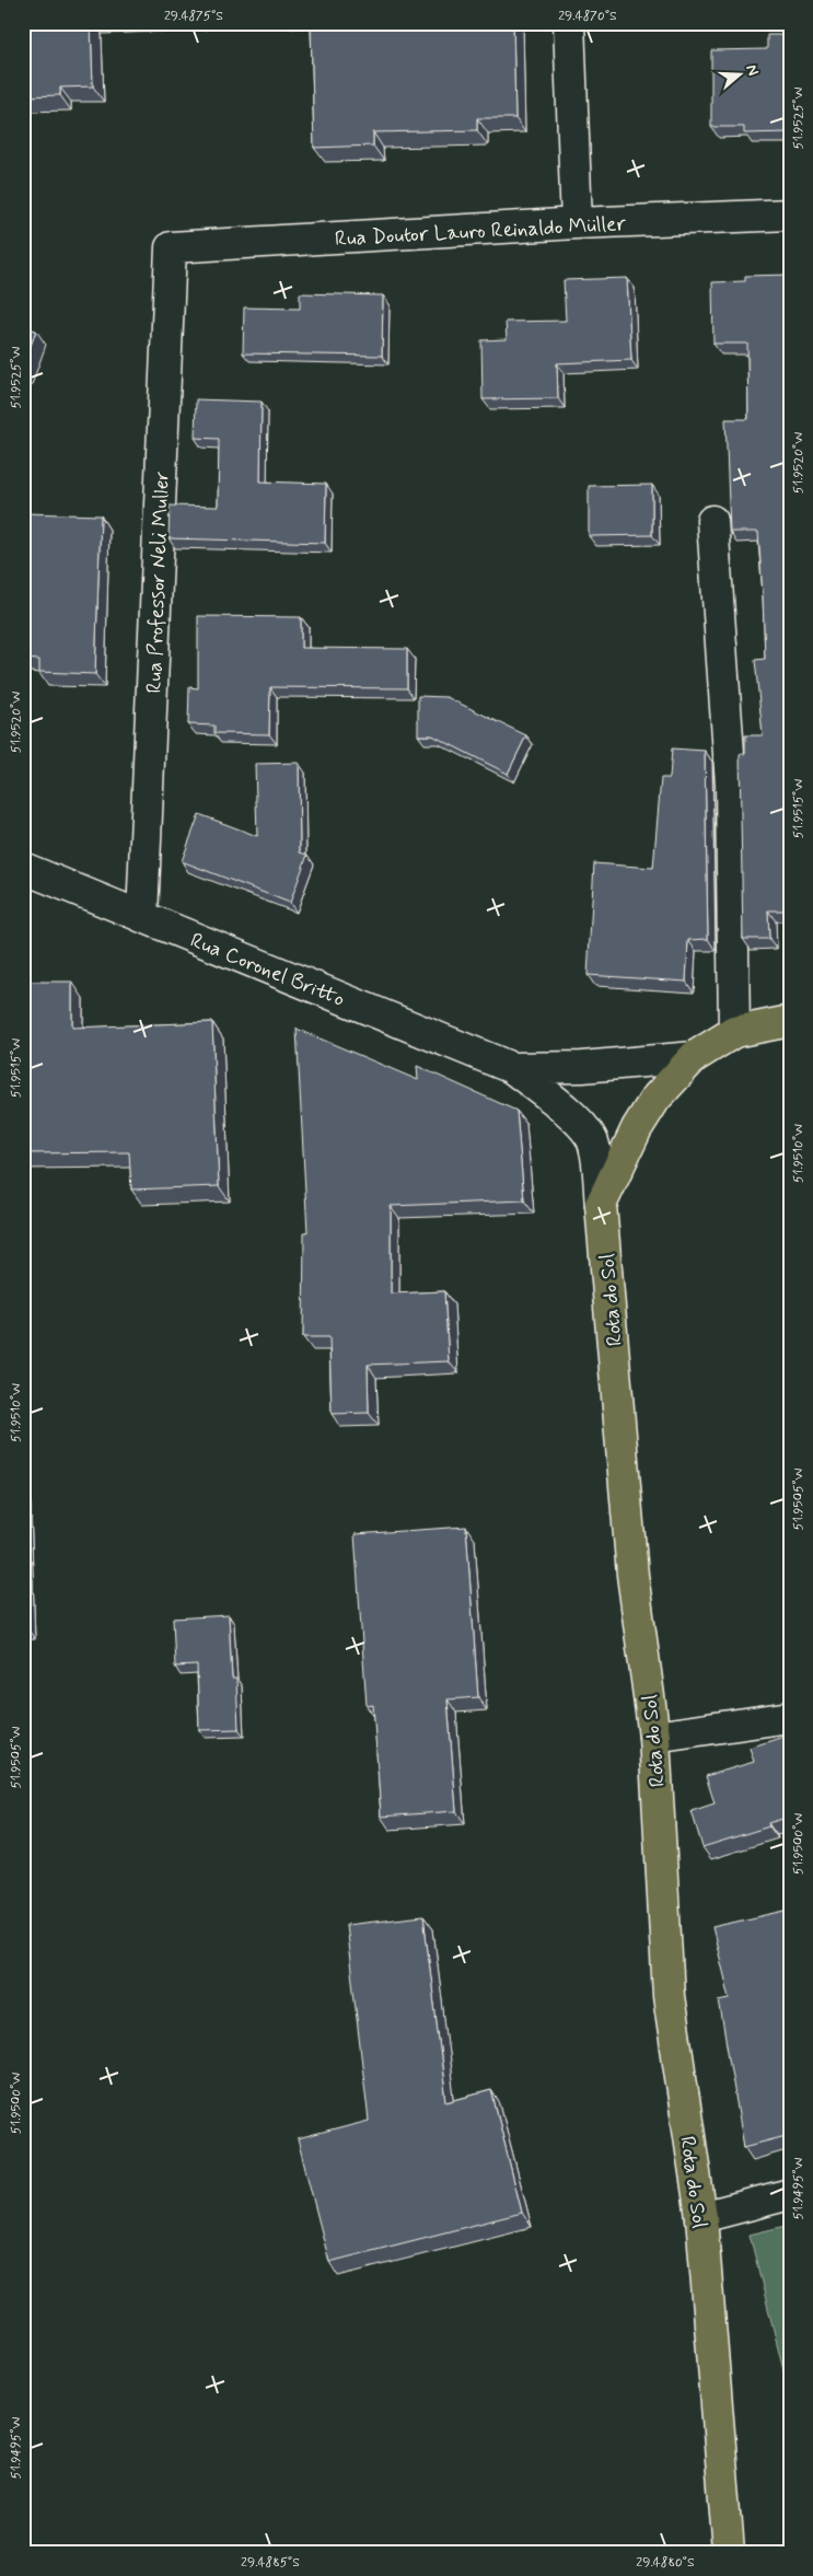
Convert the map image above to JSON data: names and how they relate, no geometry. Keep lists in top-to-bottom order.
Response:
{
  "streets": {
    "highway": ["Rota do Sol"],
    "street": ["Rua Doutor Lauro Reinaldo Müller", "Rua Professor Neli Muller", "Rua Coronel Britto"]
  },
  "crossings": [
    ["Rua Doutor Lauro Reinaldo Müller", "Rua Professor Neli Muller"],
    ["Rua Professor Neli Muller", "Rua Coronel Britto"]
  ],
  "north": "right",
  "coordinates": [
    "29.4875°S",
    "29.4870°S",
    "51.9525°W",
    "51.9520°W",
    "51.9515°W",
    "51.9510°W",
    "51.9505°W",
    "51.9500°W",
    "51.9495°W",
    "29.4885°S",
    "29.4880°S"
  ]
}
